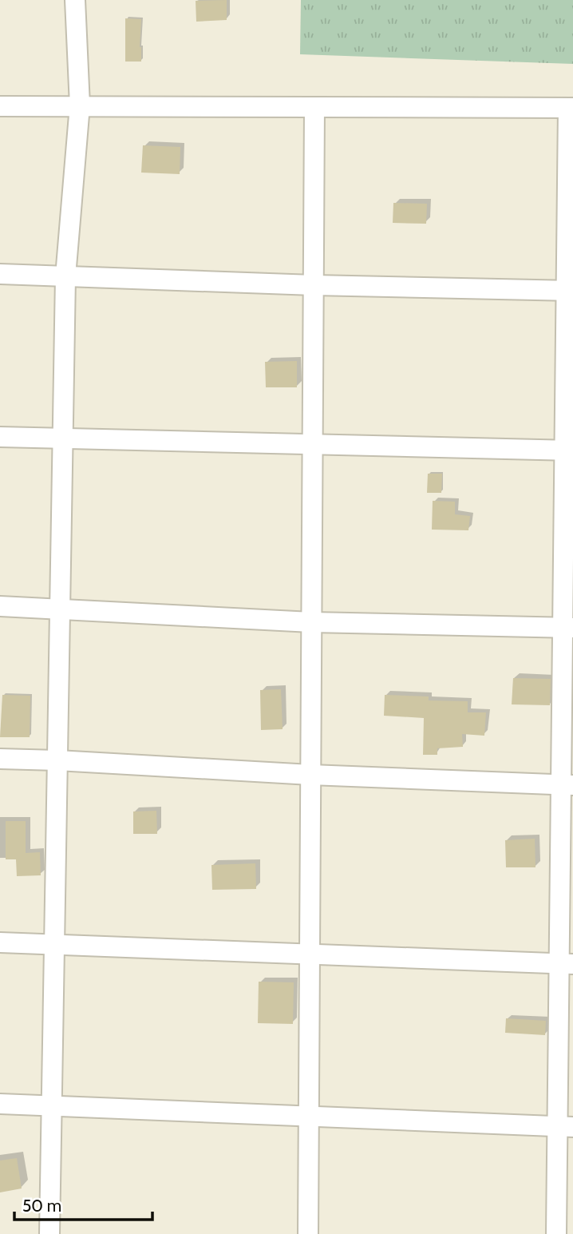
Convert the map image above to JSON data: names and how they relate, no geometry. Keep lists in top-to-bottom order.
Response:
{
  "scale_bar": "50 m"
}
